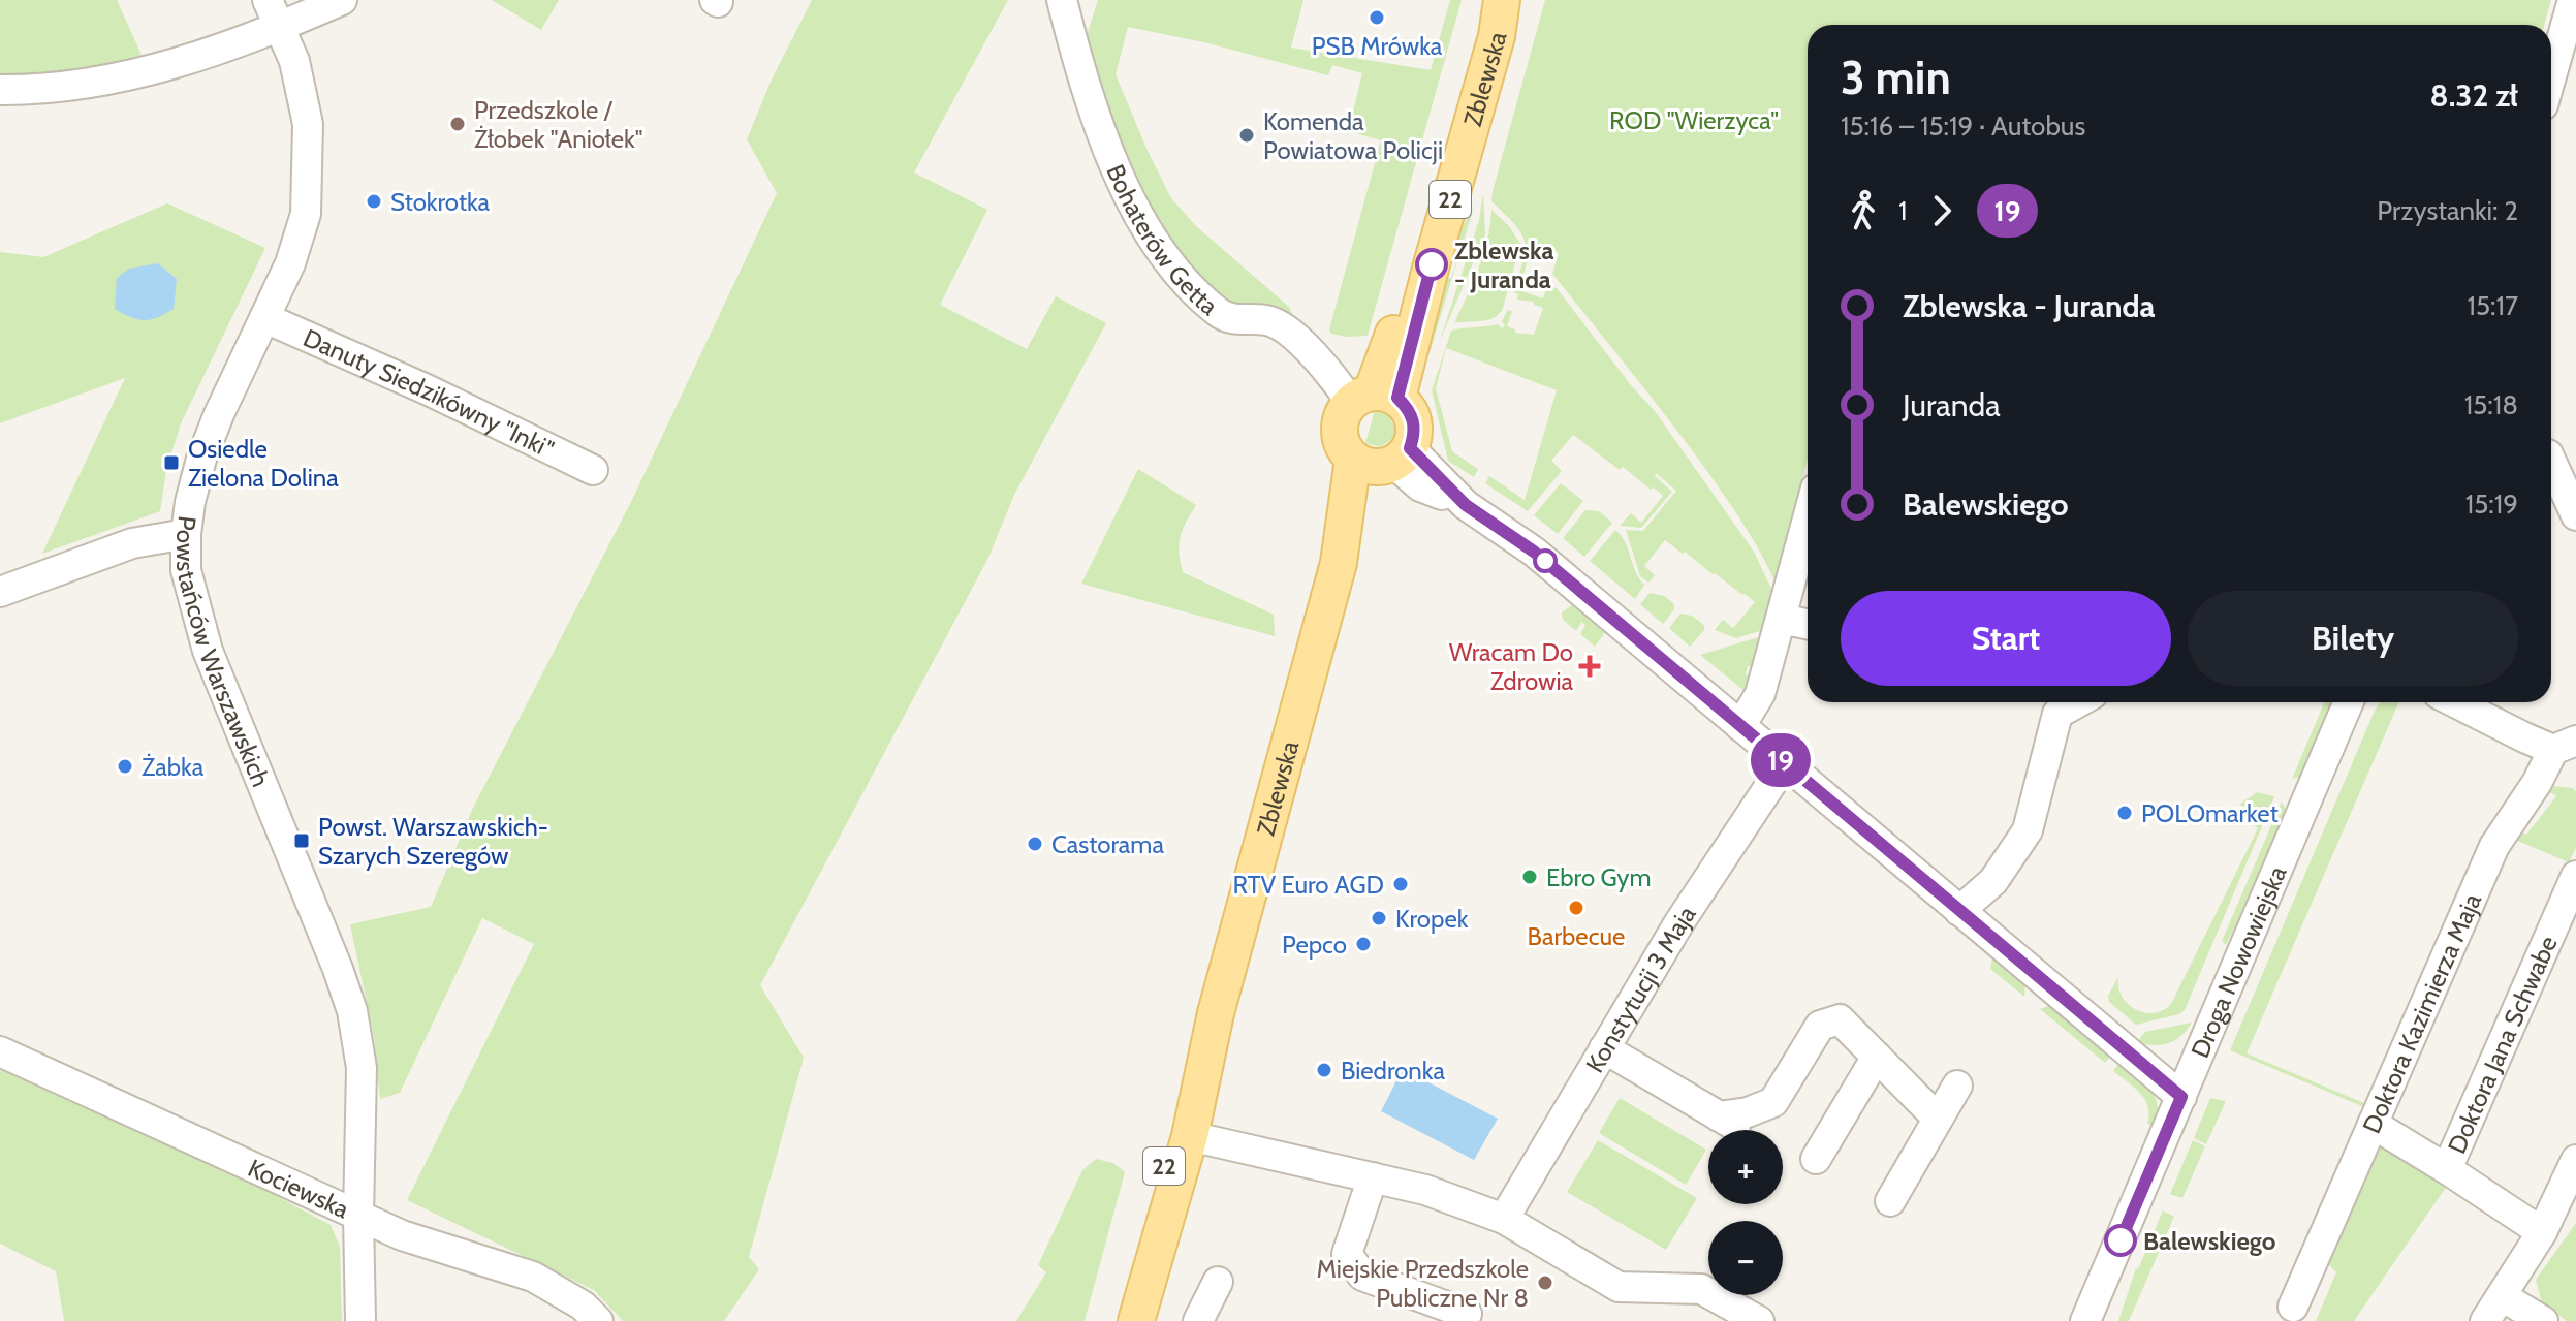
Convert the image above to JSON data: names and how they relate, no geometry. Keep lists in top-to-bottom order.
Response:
{
  "streets": {
    "main road": ["Zblewska", "22"],
    "street": [
      "Bohaterów Getta",
      "Danuty Siedzikówny \"Inki\"",
      "Powstańców Warszawskich",
      "Droga Nowowiejska",
      "Konstytucji 3 Maja",
      "Doktora Kazimierza Maja",
      "Doktora Jana Schwabe",
      "Kociewska"
    ]
  },
  "crossings": [
    ["Zblewska", "22"],
    ["Zblewska", "Bohaterów Getta"],
    ["22", "Bohaterów Getta"],
    ["Danuty Siedzikówny \"Inki\"", "Powstańców Warszawskich"],
    ["Powstańców Warszawskich", "Kociewska"]
  ],
  "parks": ["ROD \"Wierzyca\""],
  "places": {
    "other": [
      "PSB Mrówka",
      "Przedszkole / Żłobek \"Aniołek\"",
      "Komenda Powiatowa Policji",
      "Stokrotka",
      "Zblewska - Juranda",
      "Żabka",
      "POLOmarket",
      "Castorama",
      "Ebro Gym",
      "RTV Euro AGD",
      "Barbecue",
      "Kropek",
      "Pepco",
      "Biedronka",
      "Balewskiego",
      "Miejskie Przedszkole Publiczne Nr 8"
    ],
    "transit": ["Osiedle Zielona Dolina", "Powst. Warszawskich- Szarych Szeregów"],
    "health": ["Wracam Do Zdrowia"]
  },
  "lines": ["bus line 19"],
  "page": {
    "on_map": "19",
    "heading": ["3 min", "15:16 – 15:19 · Autobus", "8.32 zł"],
    "legs": ["1", "19", "Przystanki: 2"],
    "list": [
      {
        "name": "Zblewska - Juranda",
        "value": "15:17"
      },
      {
        "name": "Juranda",
        "value": "15:18"
      },
      {
        "name": "Balewskiego",
        "value": "15:19"
      }
    ],
    "buttons": ["Start", "Bilety"],
    "map_buttons": ["+", "−"]
  }
}
